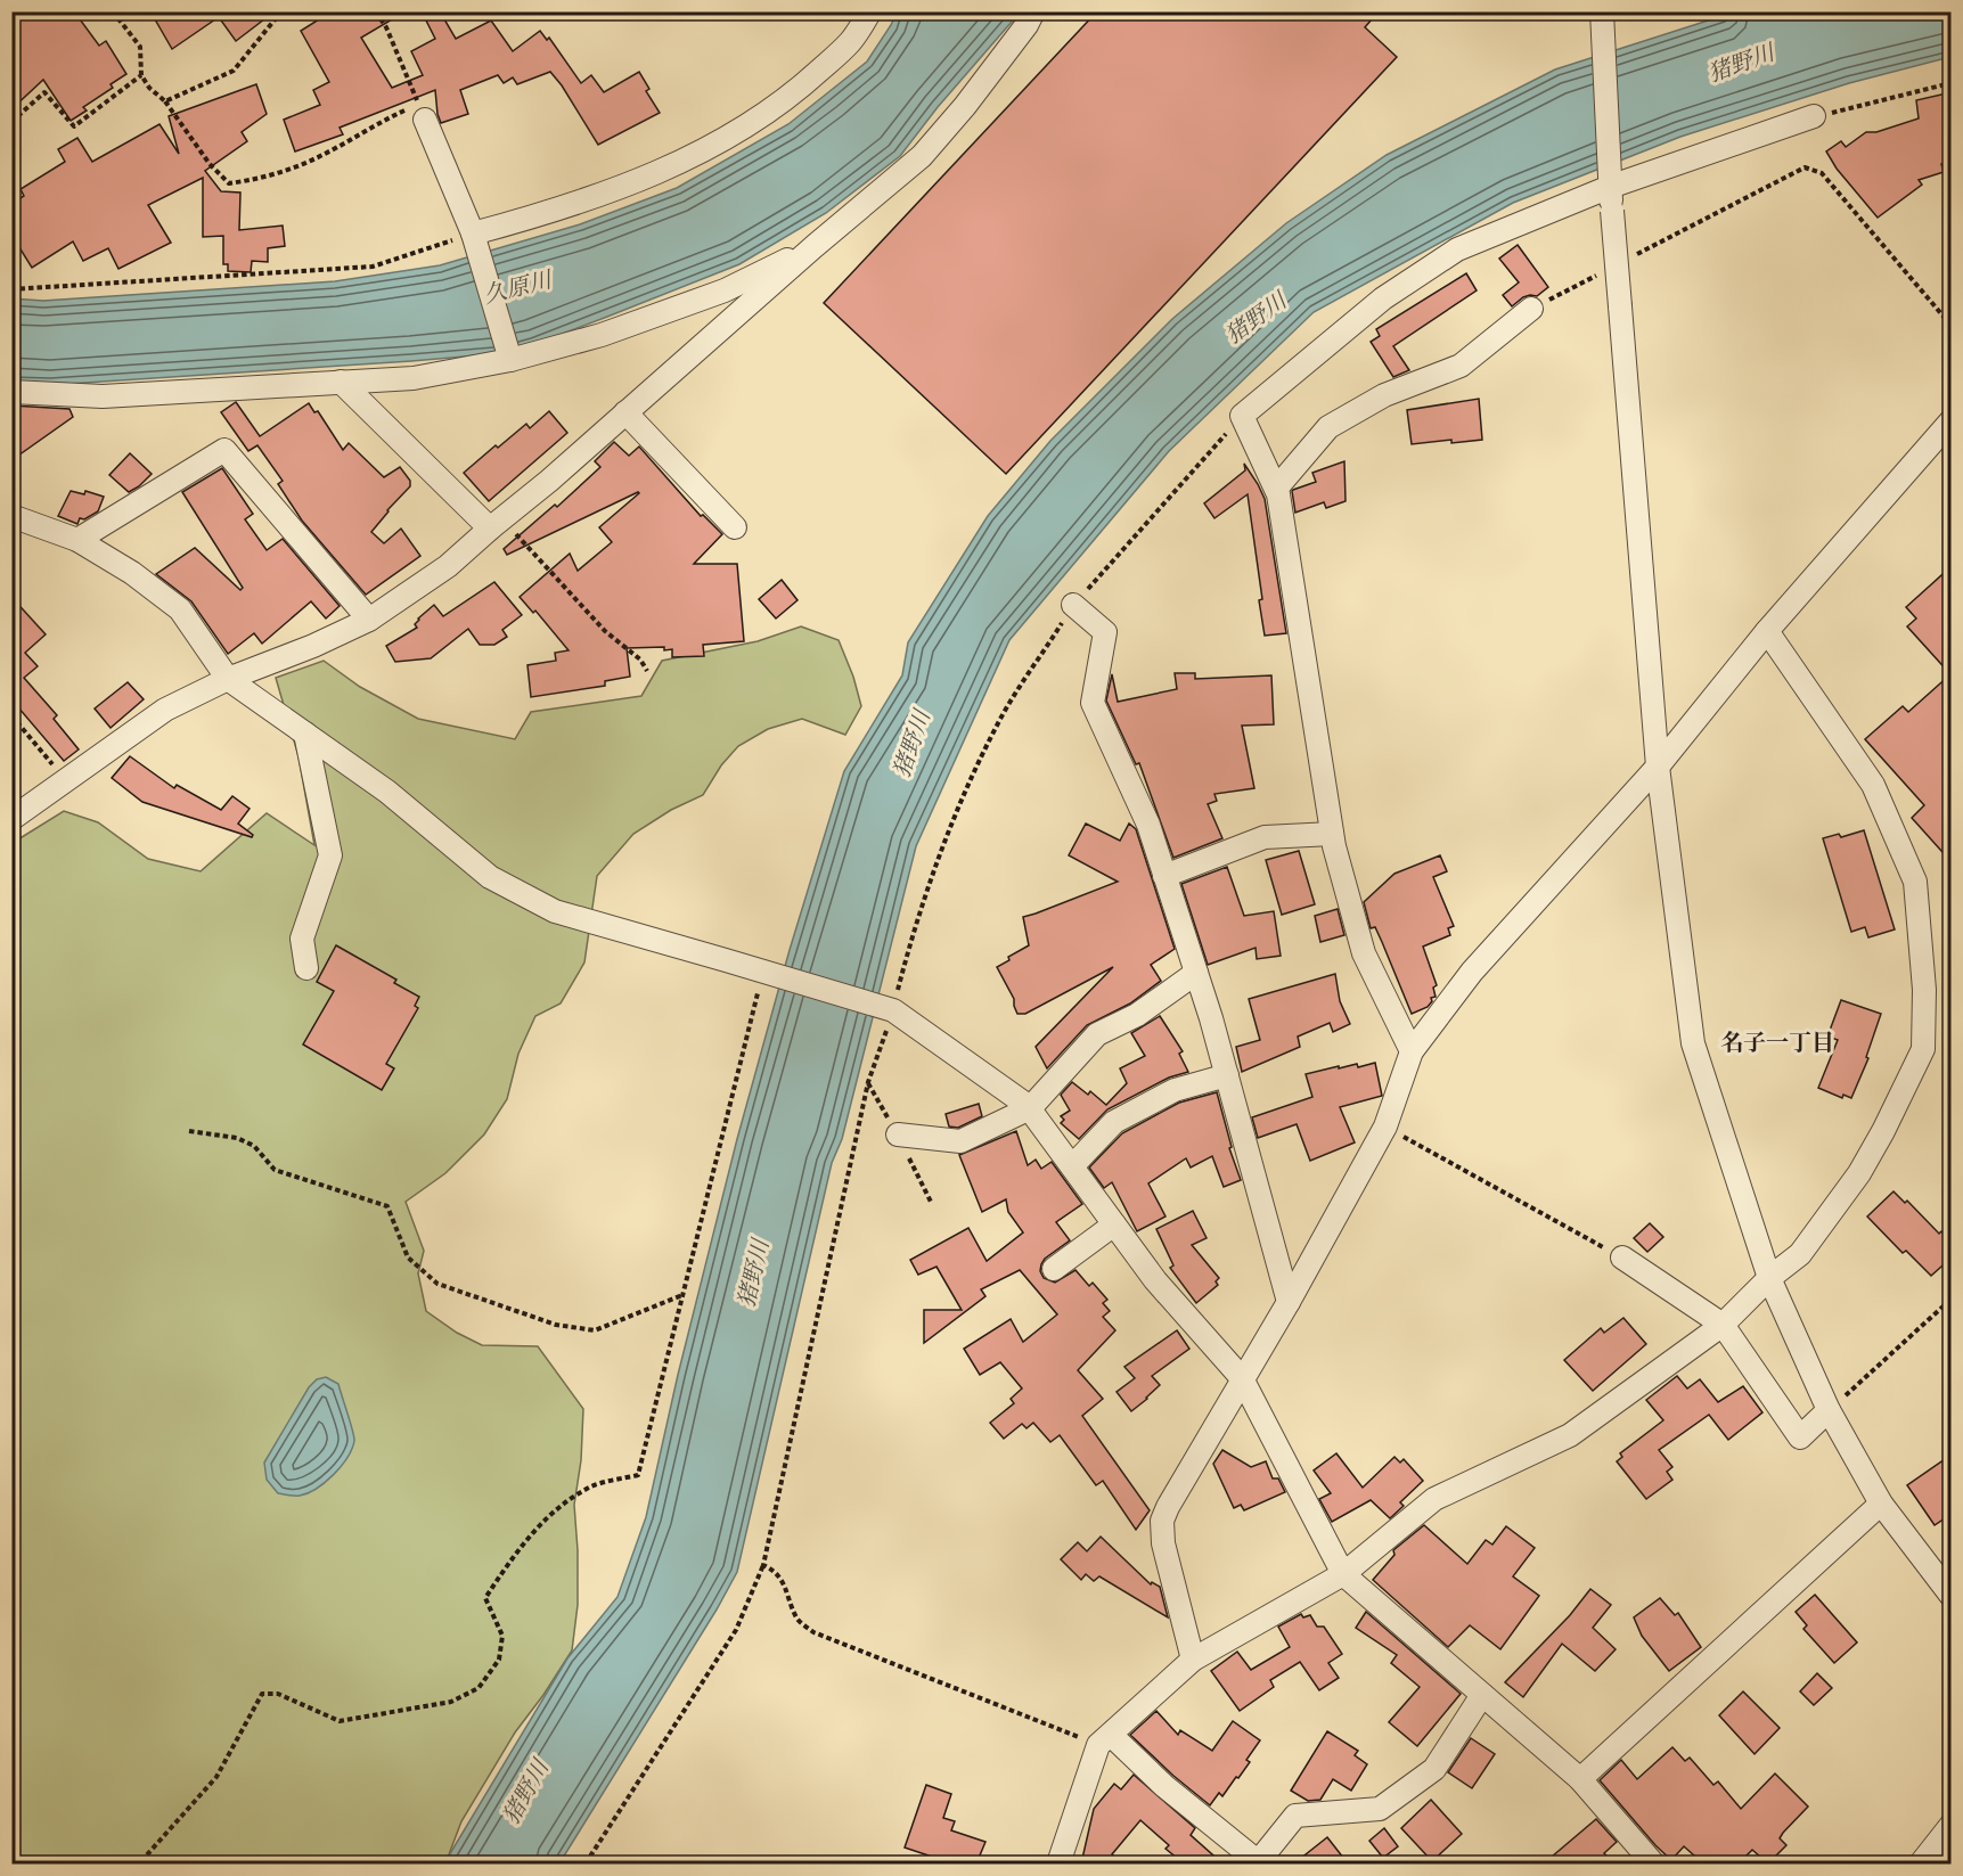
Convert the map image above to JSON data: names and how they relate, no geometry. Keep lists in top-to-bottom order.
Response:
{
  "districts": ["名子一丁目"],
  "water": ["猪野川", "久原川"]
}
